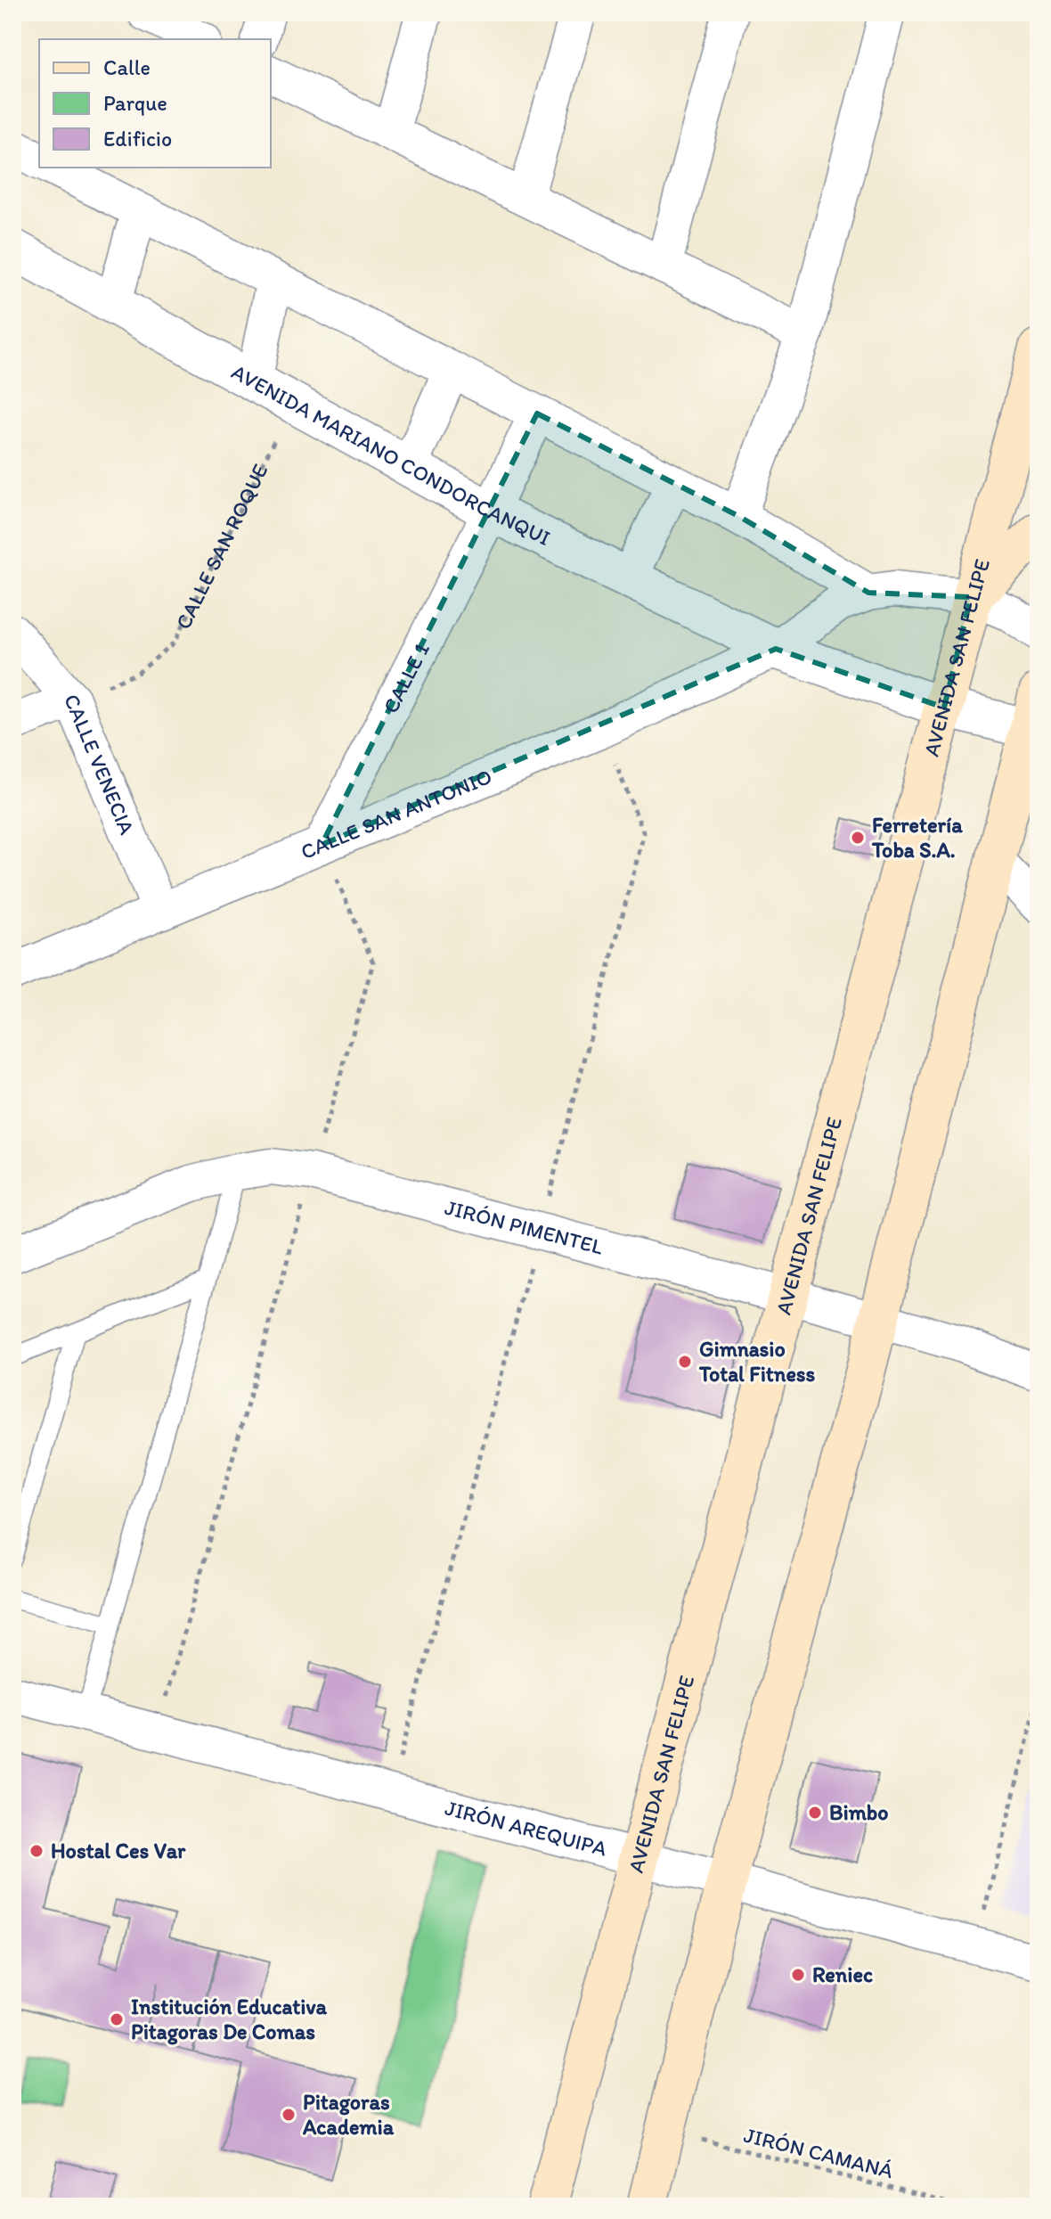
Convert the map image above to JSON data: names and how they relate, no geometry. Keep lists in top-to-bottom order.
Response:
{
  "streets": {
    "main road": ["AVENIDA SAN FELIPE"],
    "street": [
      "AVENIDA MARIANO CONDORCANQUI",
      "CALLE 1",
      "CALLE VENECIA",
      "CALLE SAN ANTONIO",
      "JIRÓN PIMENTEL",
      "JIRÓN AREQUIPA"
    ],
    "path": ["CALLE SAN ROQUE", "JIRÓN CAMANÁ"]
  },
  "crossings": [
    ["AVENIDA MARIANO CONDORCANQUI", "CALLE SAN ROQUE"],
    ["AVENIDA MARIANO CONDORCANQUI", "AVENIDA SAN FELIPE"],
    ["AVENIDA MARIANO CONDORCANQUI", "CALLE 1"],
    ["AVENIDA MARIANO CONDORCANQUI", "CALLE SAN ANTONIO"],
    ["CALLE SAN ROQUE", "CALLE VENECIA"],
    ["AVENIDA SAN FELIPE", "JIRÓN PIMENTEL"],
    ["AVENIDA SAN FELIPE", "JIRÓN AREQUIPA"],
    ["CALLE 1", "CALLE SAN ANTONIO"],
    ["CALLE VENECIA", "CALLE SAN ANTONIO"]
  ],
  "places": [
    "Ferretería Toba S.A.",
    "Gimnasio Total Fitness",
    "Bimbo",
    "Hostal Ces Var",
    "Reniec",
    "Institución Educativa Pitagoras De Comas",
    "Pitagoras Academia"
  ],
  "legend": ["Calle", "Parque", "Edificio"]
}
